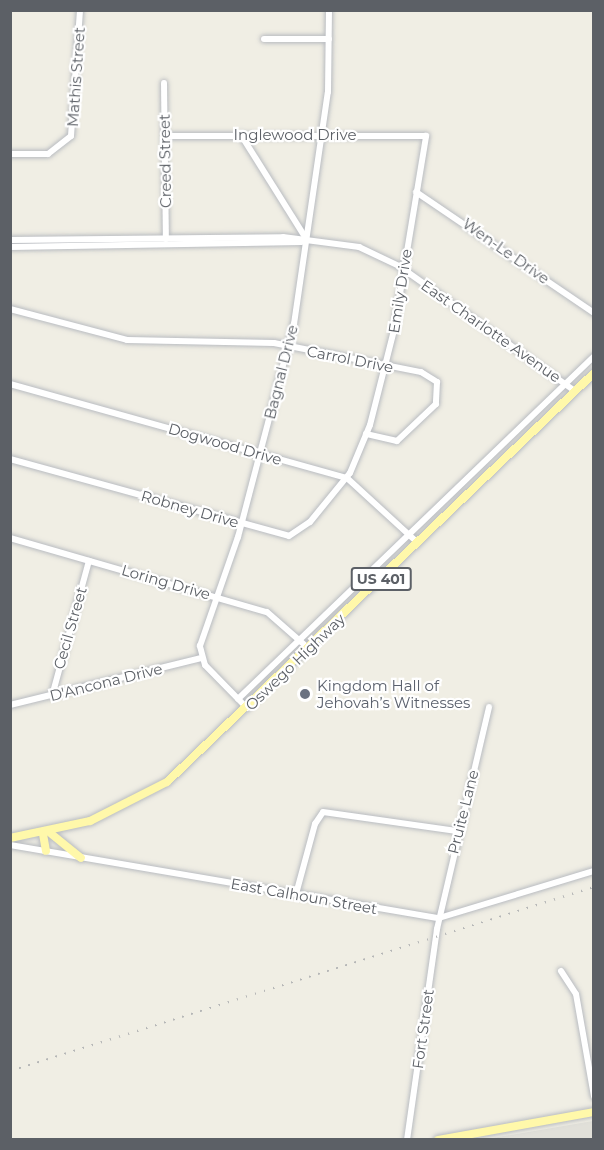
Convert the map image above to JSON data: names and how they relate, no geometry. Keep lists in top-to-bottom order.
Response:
{
  "streets": {
    "main road": ["US 401", "Oswego Highway"],
    "street": [
      "Mathis Street",
      "Inglewood Drive",
      "Creed Street",
      "Wen-Le Drive",
      "Emily Drive",
      "East Charlotte Avenue",
      "Carrol Drive",
      "Bagnal Drive",
      "Dogwood Drive",
      "Robney Drive",
      "Loring Drive",
      "Cecil Street",
      "D'Ancona Drive",
      "Pruite Lane",
      "East Calhoun Street",
      "Fort Street"
    ]
  },
  "crossings": [
    ["Inglewood Drive", "Creed Street"],
    ["Inglewood Drive", "Emily Drive"],
    ["Inglewood Drive", "Bagnal Drive"],
    ["Creed Street", "East Charlotte Avenue"],
    ["Wen-Le Drive", "Emily Drive"],
    ["Emily Drive", "East Charlotte Avenue"],
    ["Emily Drive", "Carrol Drive"],
    ["Emily Drive", "Dogwood Drive"],
    ["Emily Drive", "Robney Drive"],
    ["East Charlotte Avenue", "Bagnal Drive"],
    ["East Charlotte Avenue", "Oswego Highway"],
    ["Carrol Drive", "Bagnal Drive"],
    ["Bagnal Drive", "Dogwood Drive"],
    ["Bagnal Drive", "Robney Drive"],
    ["Bagnal Drive", "Loring Drive"],
    ["Bagnal Drive", "D'Ancona Drive"],
    ["Dogwood Drive", "Robney Drive"],
    ["Dogwood Drive", "Oswego Highway"],
    ["Loring Drive", "Cecil Street"],
    ["Loring Drive", "Oswego Highway"],
    ["Cecil Street", "D'Ancona Drive"],
    ["Pruite Lane", "East Calhoun Street"],
    ["Pruite Lane", "Fort Street"],
    ["East Calhoun Street", "Fort Street"]
  ],
  "places": ["Kingdom Hall of Jehovah’s Witnesses"]
}
